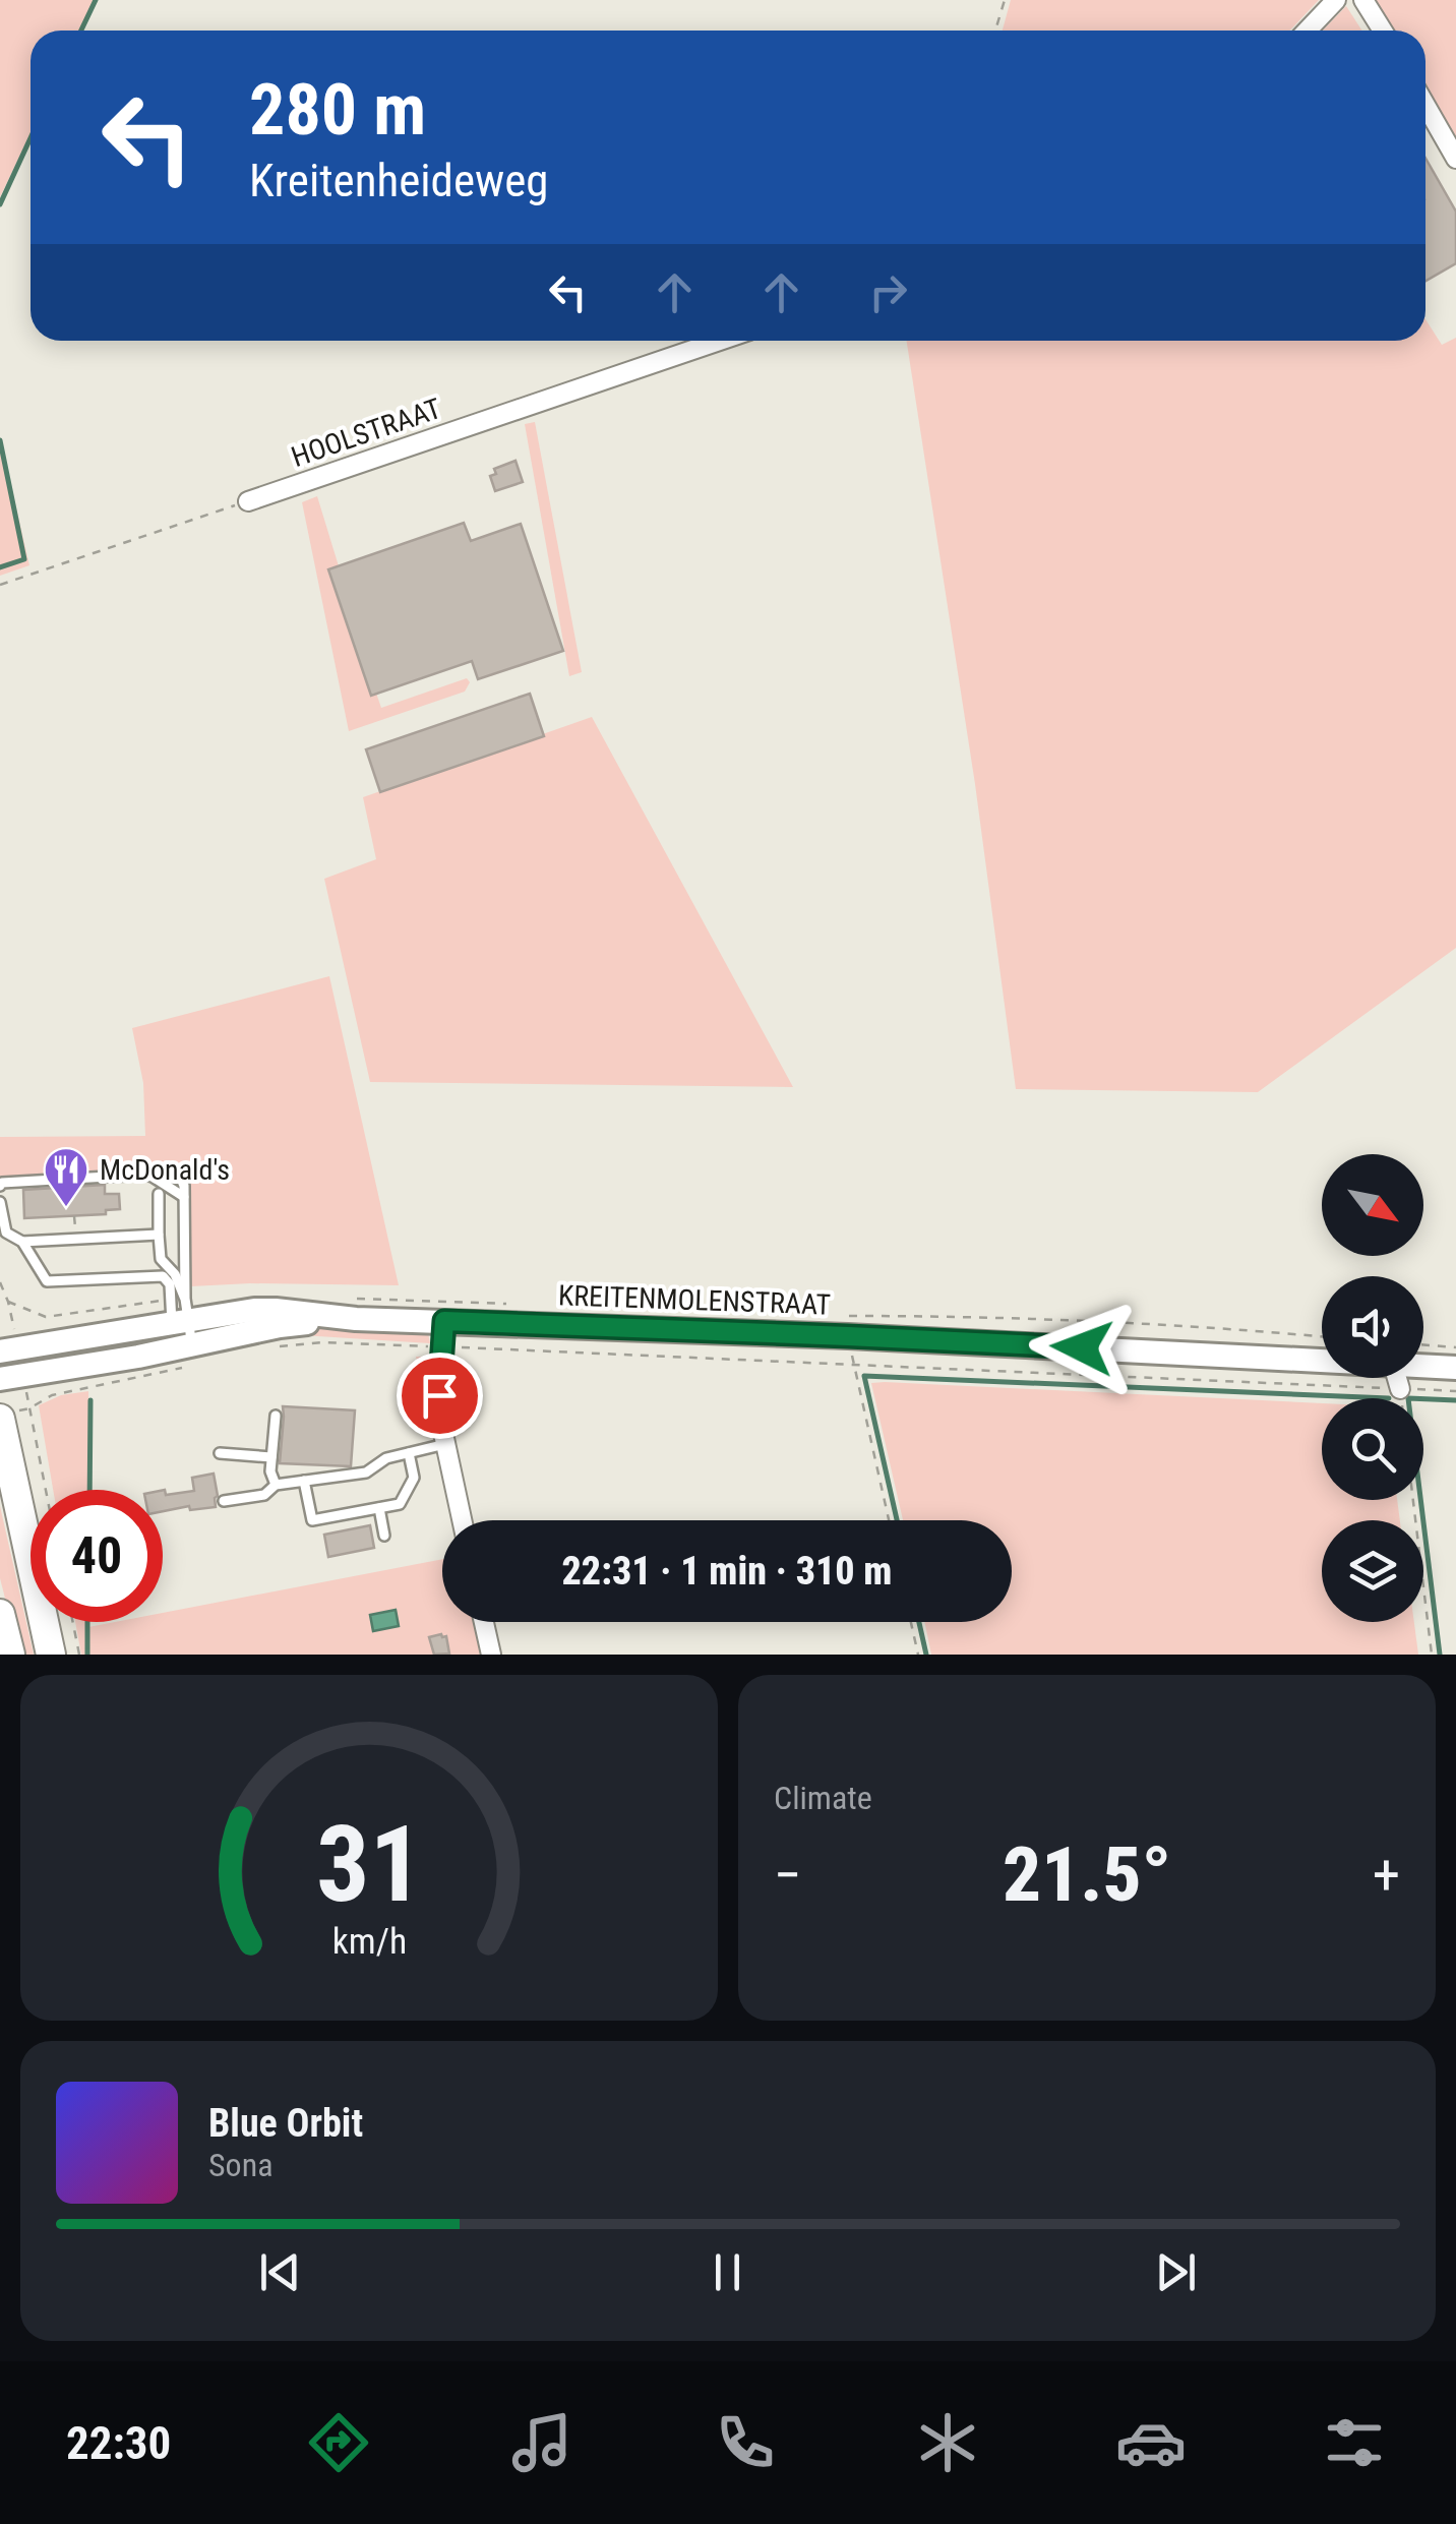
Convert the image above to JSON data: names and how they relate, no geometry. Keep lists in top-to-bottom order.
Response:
{
  "streets": {
    "street": ["HOOLSTRAAT", "KREITENMOLENSTRAAT"]
  },
  "places": {
    "restaurant": ["McDonald's"]
  },
  "north": "bottom right",
  "page": {
    "turn": ["280 m", "Kreitenheideweg"],
    "limit": "40",
    "trip": "22:31 · 1 min · 310 m",
    "tile": "Climate",
    "heat": ["−", "21.5°", "+"],
    "song": ["Blue Orbit", "Sona"],
    "tabs": "22:30",
    "gauge": ["31", "km/h"]
  }
}
